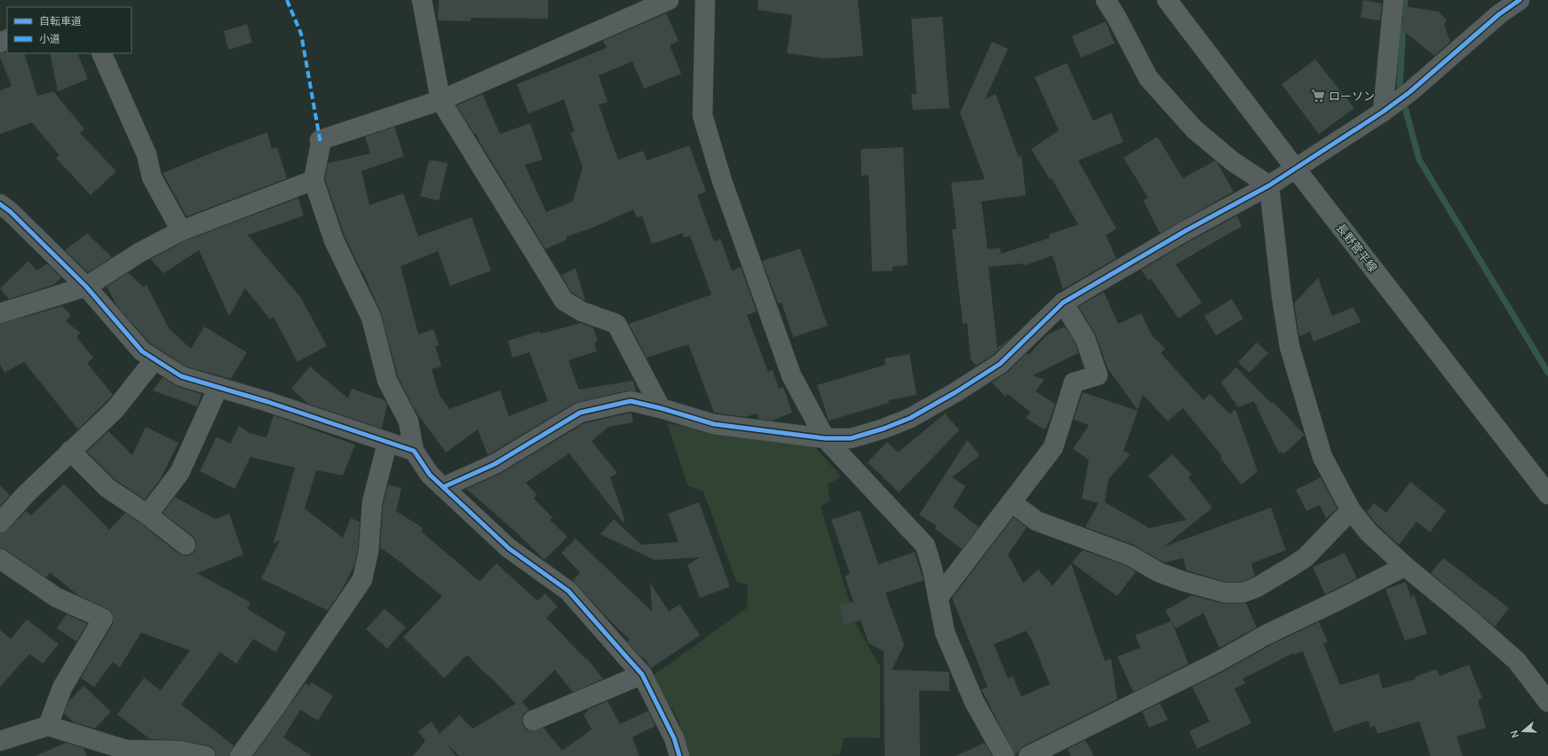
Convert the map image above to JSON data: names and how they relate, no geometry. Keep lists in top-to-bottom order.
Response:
{
  "streets": {
    "main road": ["長野菅平線"]
  },
  "places": {
    "supermarket": ["ローソン"]
  },
  "legend": ["自転車道", "小道"],
  "north": "left"
}
